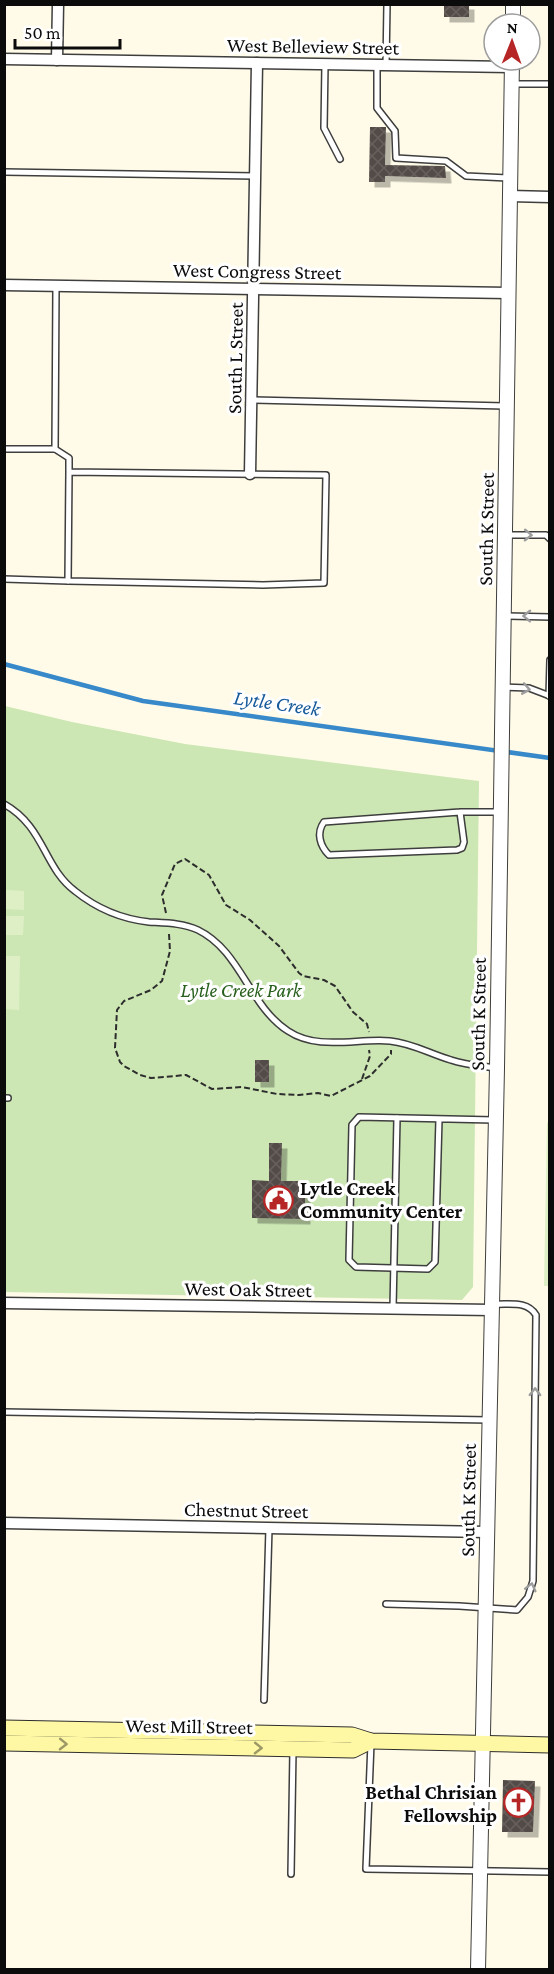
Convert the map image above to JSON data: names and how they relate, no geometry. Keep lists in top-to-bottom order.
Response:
{
  "streets": {
    "main road": ["West Mill Street"],
    "street": [
      "West Belleview Street",
      "West Congress Street",
      "South L Street",
      "South K Street",
      "West Oak Street",
      "Chestnut Street"
    ]
  },
  "crossings": [
    ["West Belleview Street", "South L Street"],
    ["West Congress Street", "South L Street"],
    ["West Congress Street", "South K Street"],
    ["South K Street", "West Oak Street"],
    ["South K Street", "Chestnut Street"],
    ["South K Street", "West Mill Street"]
  ],
  "water": ["Lytle Creek"],
  "parks": ["Lytle Creek Park"],
  "places": {
    "public building": ["Lytle Creek Community Center"],
    "church": ["Bethal Chrisian Fellowship"]
  },
  "scale_bar": "50 m",
  "north": "top"
}
